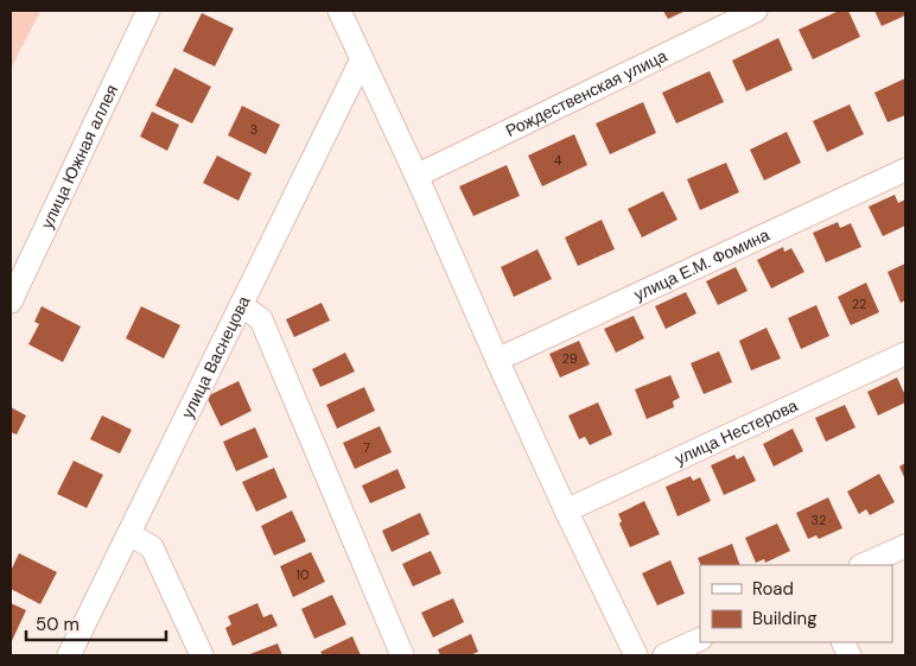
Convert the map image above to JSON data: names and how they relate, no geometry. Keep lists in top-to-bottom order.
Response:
{
  "streets": {
    "street": [
      "Рождественская улица",
      "улица Южная аллея",
      "улица Е.М. Фомина",
      "улица Васнецова",
      "улица Нестерова"
    ]
  },
  "house_numbers": [
    "3",
    "4",
    "22",
    "29",
    "7",
    "32",
    "10"
  ],
  "legend": ["Road", "Building"],
  "scale_bar": "50 m"
}
